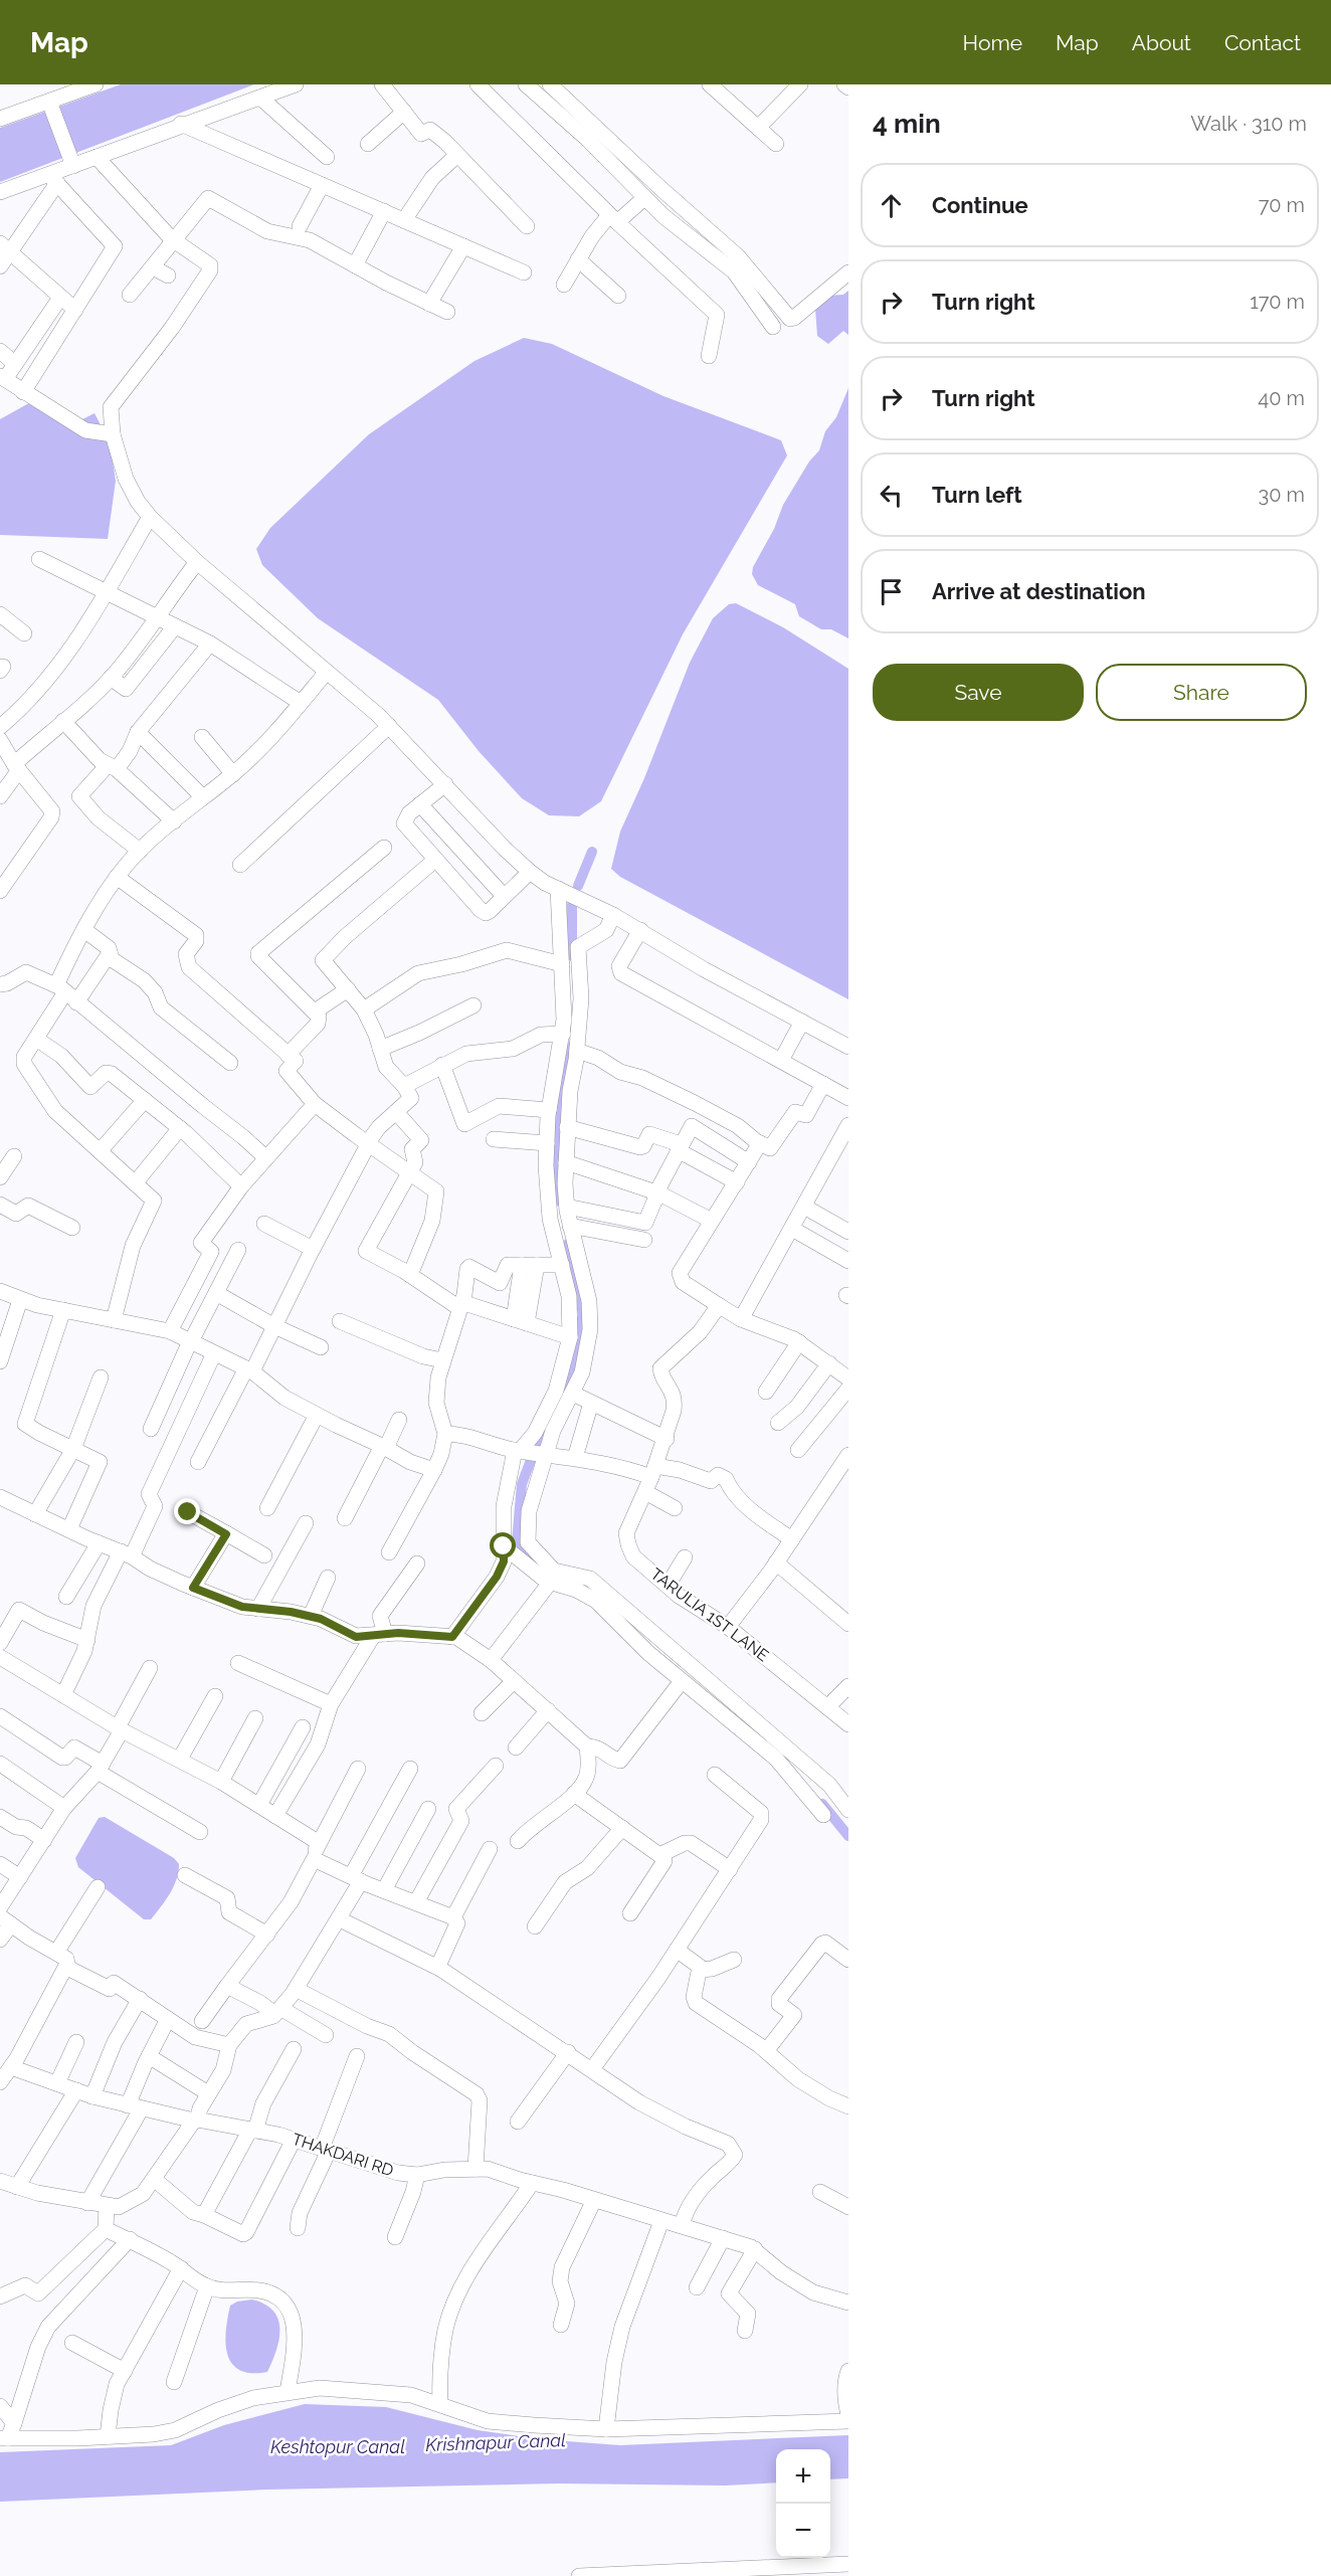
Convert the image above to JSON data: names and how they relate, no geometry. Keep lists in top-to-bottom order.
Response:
{
  "streets": {
    "street": ["TARULIA 1ST LANE", "THAKDARI RD"]
  },
  "water": ["Krishnapur Canal", "Keshtopur Canal"],
  "page": {
    "header": "Map",
    "nav": [
      "Home",
      "Map",
      "About",
      "Contact"
    ],
    "heading": ["4 min", "Walk · 310 m"],
    "list": [
      ["Continue", "70 m"],
      ["Turn right", "170 m"],
      ["Turn right", "40 m"],
      ["Turn left", "30 m"],
      "Arrive at destination"
    ],
    "buttons": ["Save", "Share"],
    "map_buttons": ["+", "−"]
  }
}
